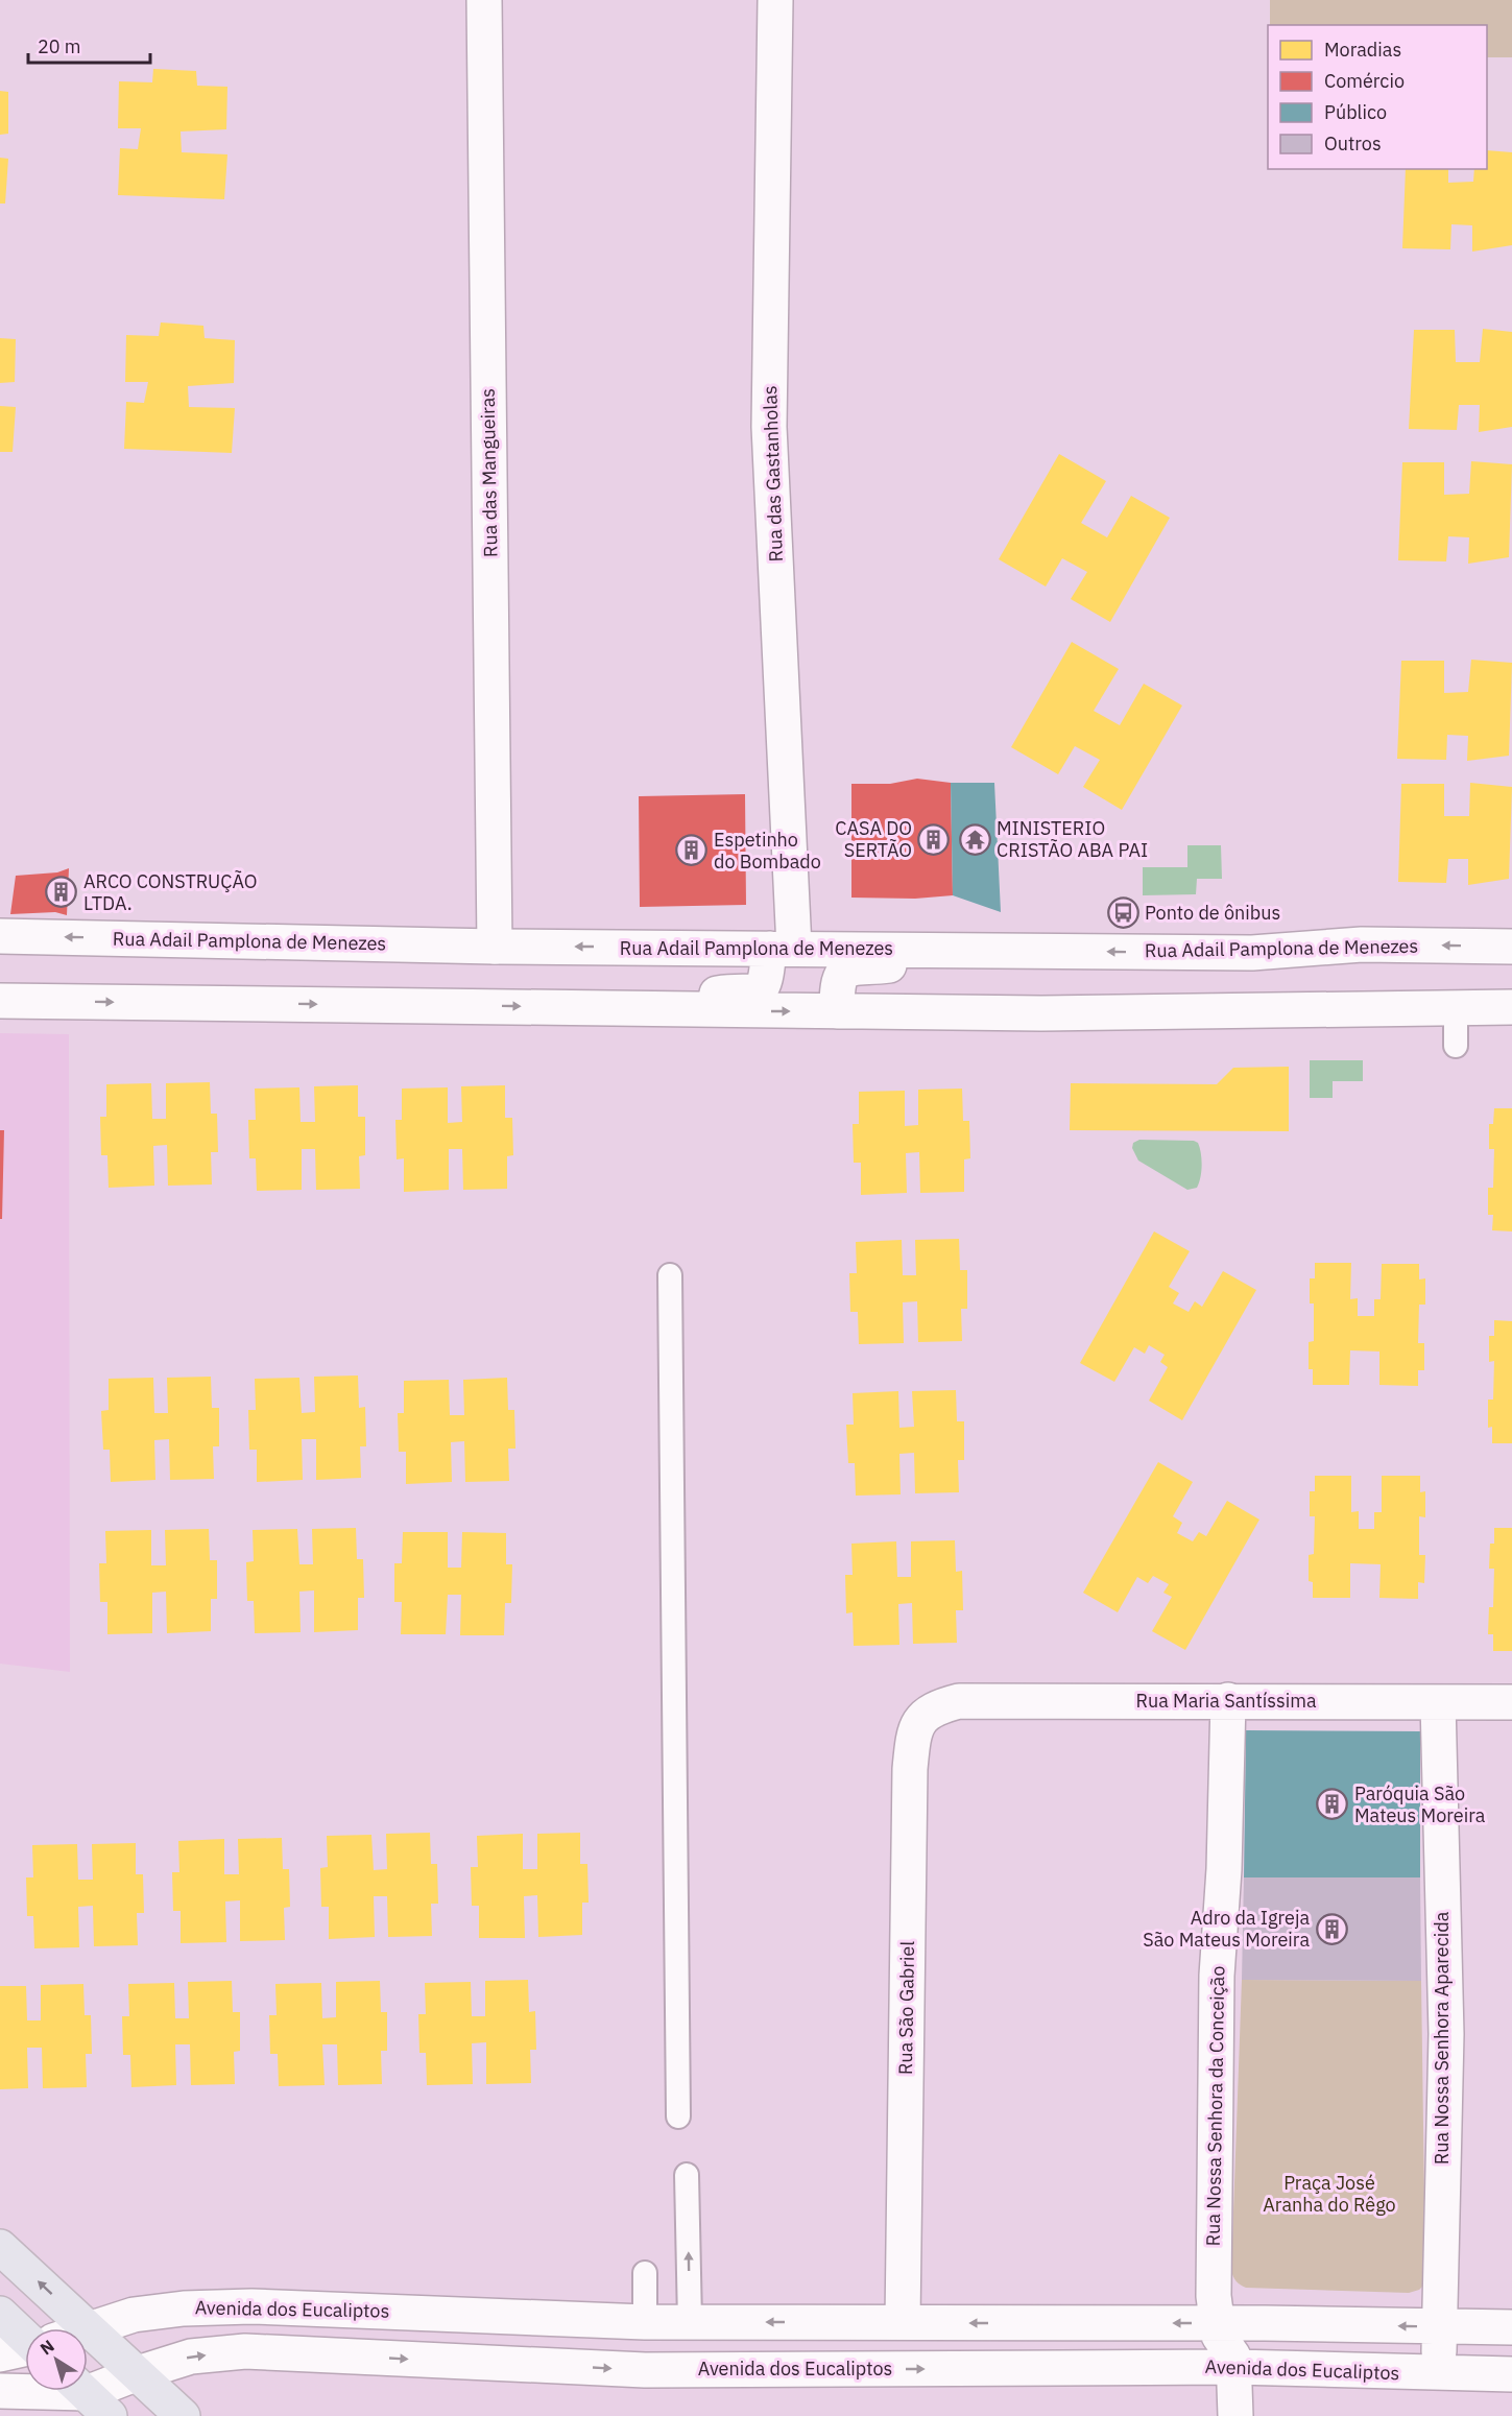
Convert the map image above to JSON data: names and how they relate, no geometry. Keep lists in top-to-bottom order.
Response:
{
  "streets": {
    "street": [
      "Rua das Mangueiras",
      "Rua das Gastanholas",
      "Rua Adail Pamplona de Menezes",
      "Rua Maria Santíssima",
      "Rua São Gabriel",
      "Rua Nossa Senhora Aparecida",
      "Rua Nossa Senhora da Conceição",
      "Avenida dos Eucaliptos"
    ]
  },
  "crossings": [
    ["Rua das Mangueiras", "Rua Adail Pamplona de Menezes"],
    ["Rua das Gastanholas", "Rua Adail Pamplona de Menezes"],
    ["Rua Maria Santíssima", "Rua São Gabriel"],
    ["Rua Maria Santíssima", "Rua Nossa Senhora Aparecida"],
    ["Rua Maria Santíssima", "Rua Nossa Senhora da Conceição"],
    ["Rua São Gabriel", "Avenida dos Eucaliptos"],
    ["Rua Nossa Senhora Aparecida", "Avenida dos Eucaliptos"],
    ["Rua Nossa Senhora da Conceição", "Avenida dos Eucaliptos"]
  ],
  "parks": ["Praça José Aranha do Rêgo"],
  "places": {
    "building": [
      "CASA DO SERTÃO",
      "Espetinho do Bombado",
      "ARCO CONSTRUÇÃO LTDA.",
      "Paróquia São Mateus Moreira",
      "Adro da Igreja São Mateus Moreira"
    ],
    "temple": ["MINISTERIO CRISTÃO ABA PAI"],
    "bus stop": ["Ponto de ônibus"]
  },
  "legend": [
    "Moradias",
    "Comércio",
    "Público",
    "Outros"
  ],
  "scale_bar": "20 m",
  "north": "top left"
}
